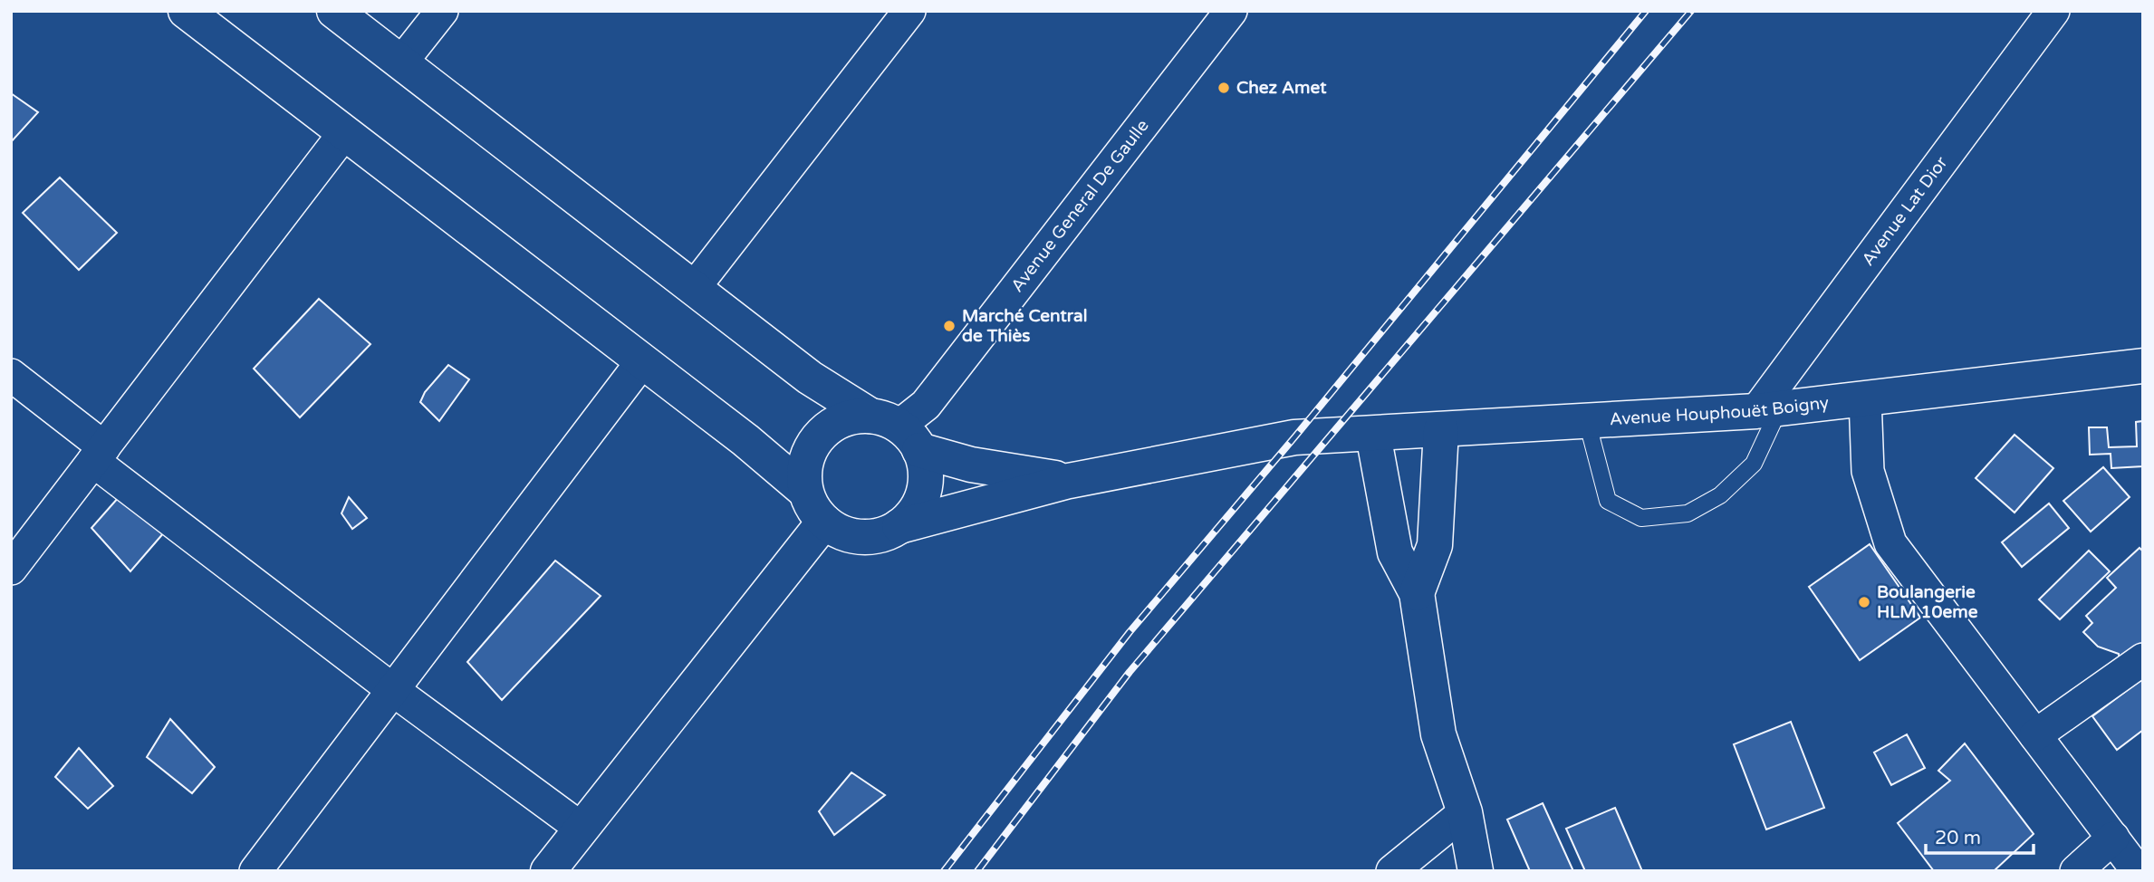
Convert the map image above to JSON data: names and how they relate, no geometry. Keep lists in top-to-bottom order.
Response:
{
  "streets": {
    "main road": ["Avenue Houphouët Boigny"],
    "street": ["Avenue General De Gaulle", "Avenue Lat Dior"]
  },
  "crossings": [
    ["Avenue General De Gaulle", "Avenue Houphouët Boigny"],
    ["Avenue Lat Dior", "Avenue Houphouët Boigny"]
  ],
  "places": ["Chez Amet", "Marché Central de Thiès", "Boulangerie HLM 10eme"],
  "scale_bar": "20 m"
}
